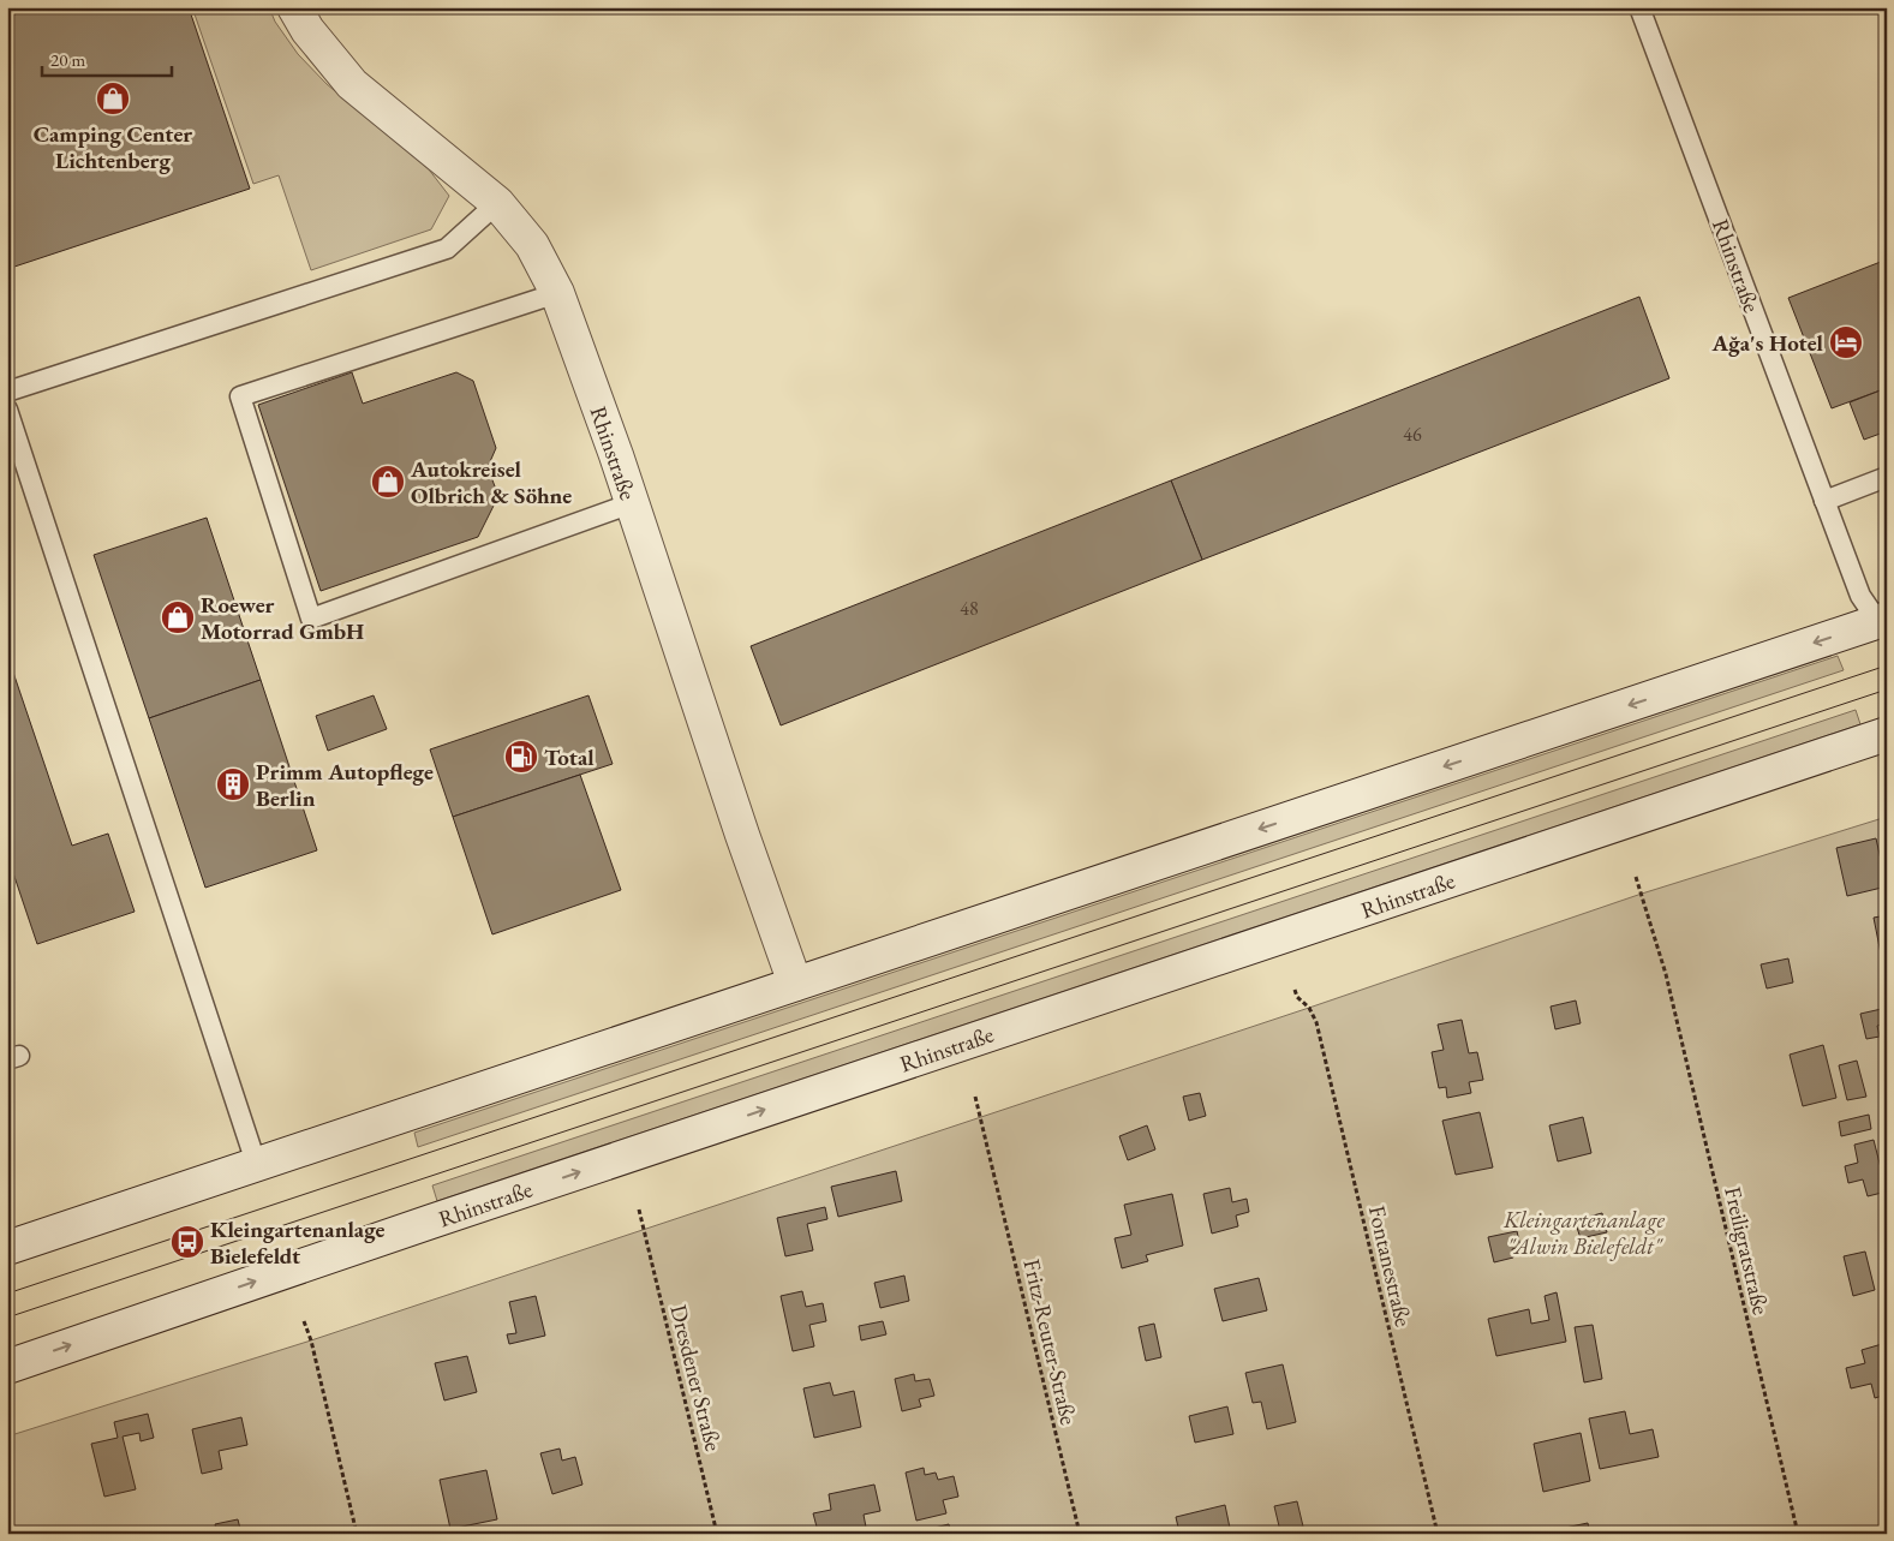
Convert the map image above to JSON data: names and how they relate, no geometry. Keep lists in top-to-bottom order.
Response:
{
  "streets": {
    "main road": ["Rhinstraße"],
    "path": [
      "Freiligratstraße",
      "Fontanestraße",
      "Fritz-Reuter-Straße",
      "Dresdener Straße"
    ]
  },
  "parks": ["Kleingartenanlage \"Alwin Bielefeldt\""],
  "places": {
    "shop": ["Camping Center Lichtenberg", "Autokreisel Olbrich & Söhne", "Roewer Motorrad GmbH"],
    "hotel": ["Ağa's Hotel"],
    "fuel station": ["Total"],
    "building": ["Primm Autopflege Berlin"],
    "bus stop": ["Kleingartenanlage Bielefeldt"]
  },
  "house_numbers": ["46", "48"],
  "scale_bar": "20 m"
}
